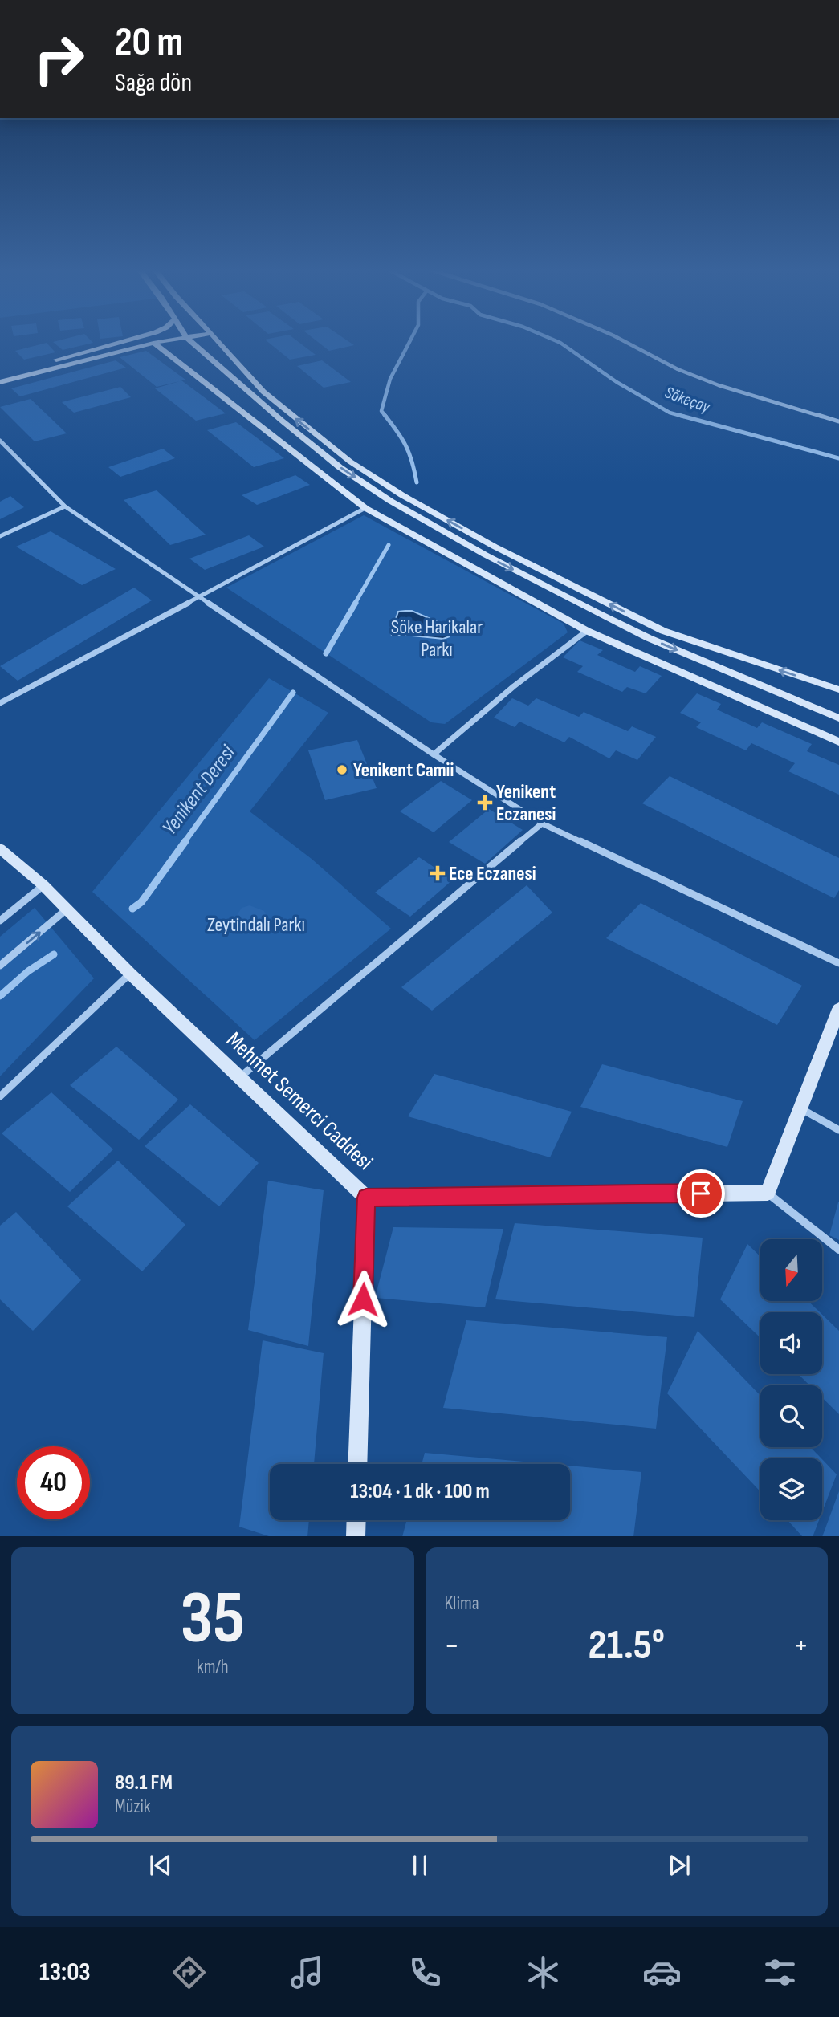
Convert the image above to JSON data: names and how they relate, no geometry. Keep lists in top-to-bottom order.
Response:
{
  "streets": {
    "main road": ["Mehmet Semerci Caddesi"]
  },
  "water": ["Sökeçay", "Yenikent Deresi"],
  "parks": ["Söke Harikalar Parkı", "Zeytindalı Parkı"],
  "places": {
    "other": ["Yenikent Camii"],
    "health": ["Yenikent Eczanesi", "Ece Eczanesi"]
  },
  "north": "bottom",
  "page": {
    "turn": ["20 m", "Sağa dön"],
    "limit": "40",
    "trip": "13:04 · 1 dk · 100 m",
    "tile": [
      ["35", "km/h"],
      "Klima"
    ],
    "heat": ["−", "21.5°", "+"],
    "song": ["89.1 FM", "Müzik"],
    "tabs": "13:03"
  }
}
